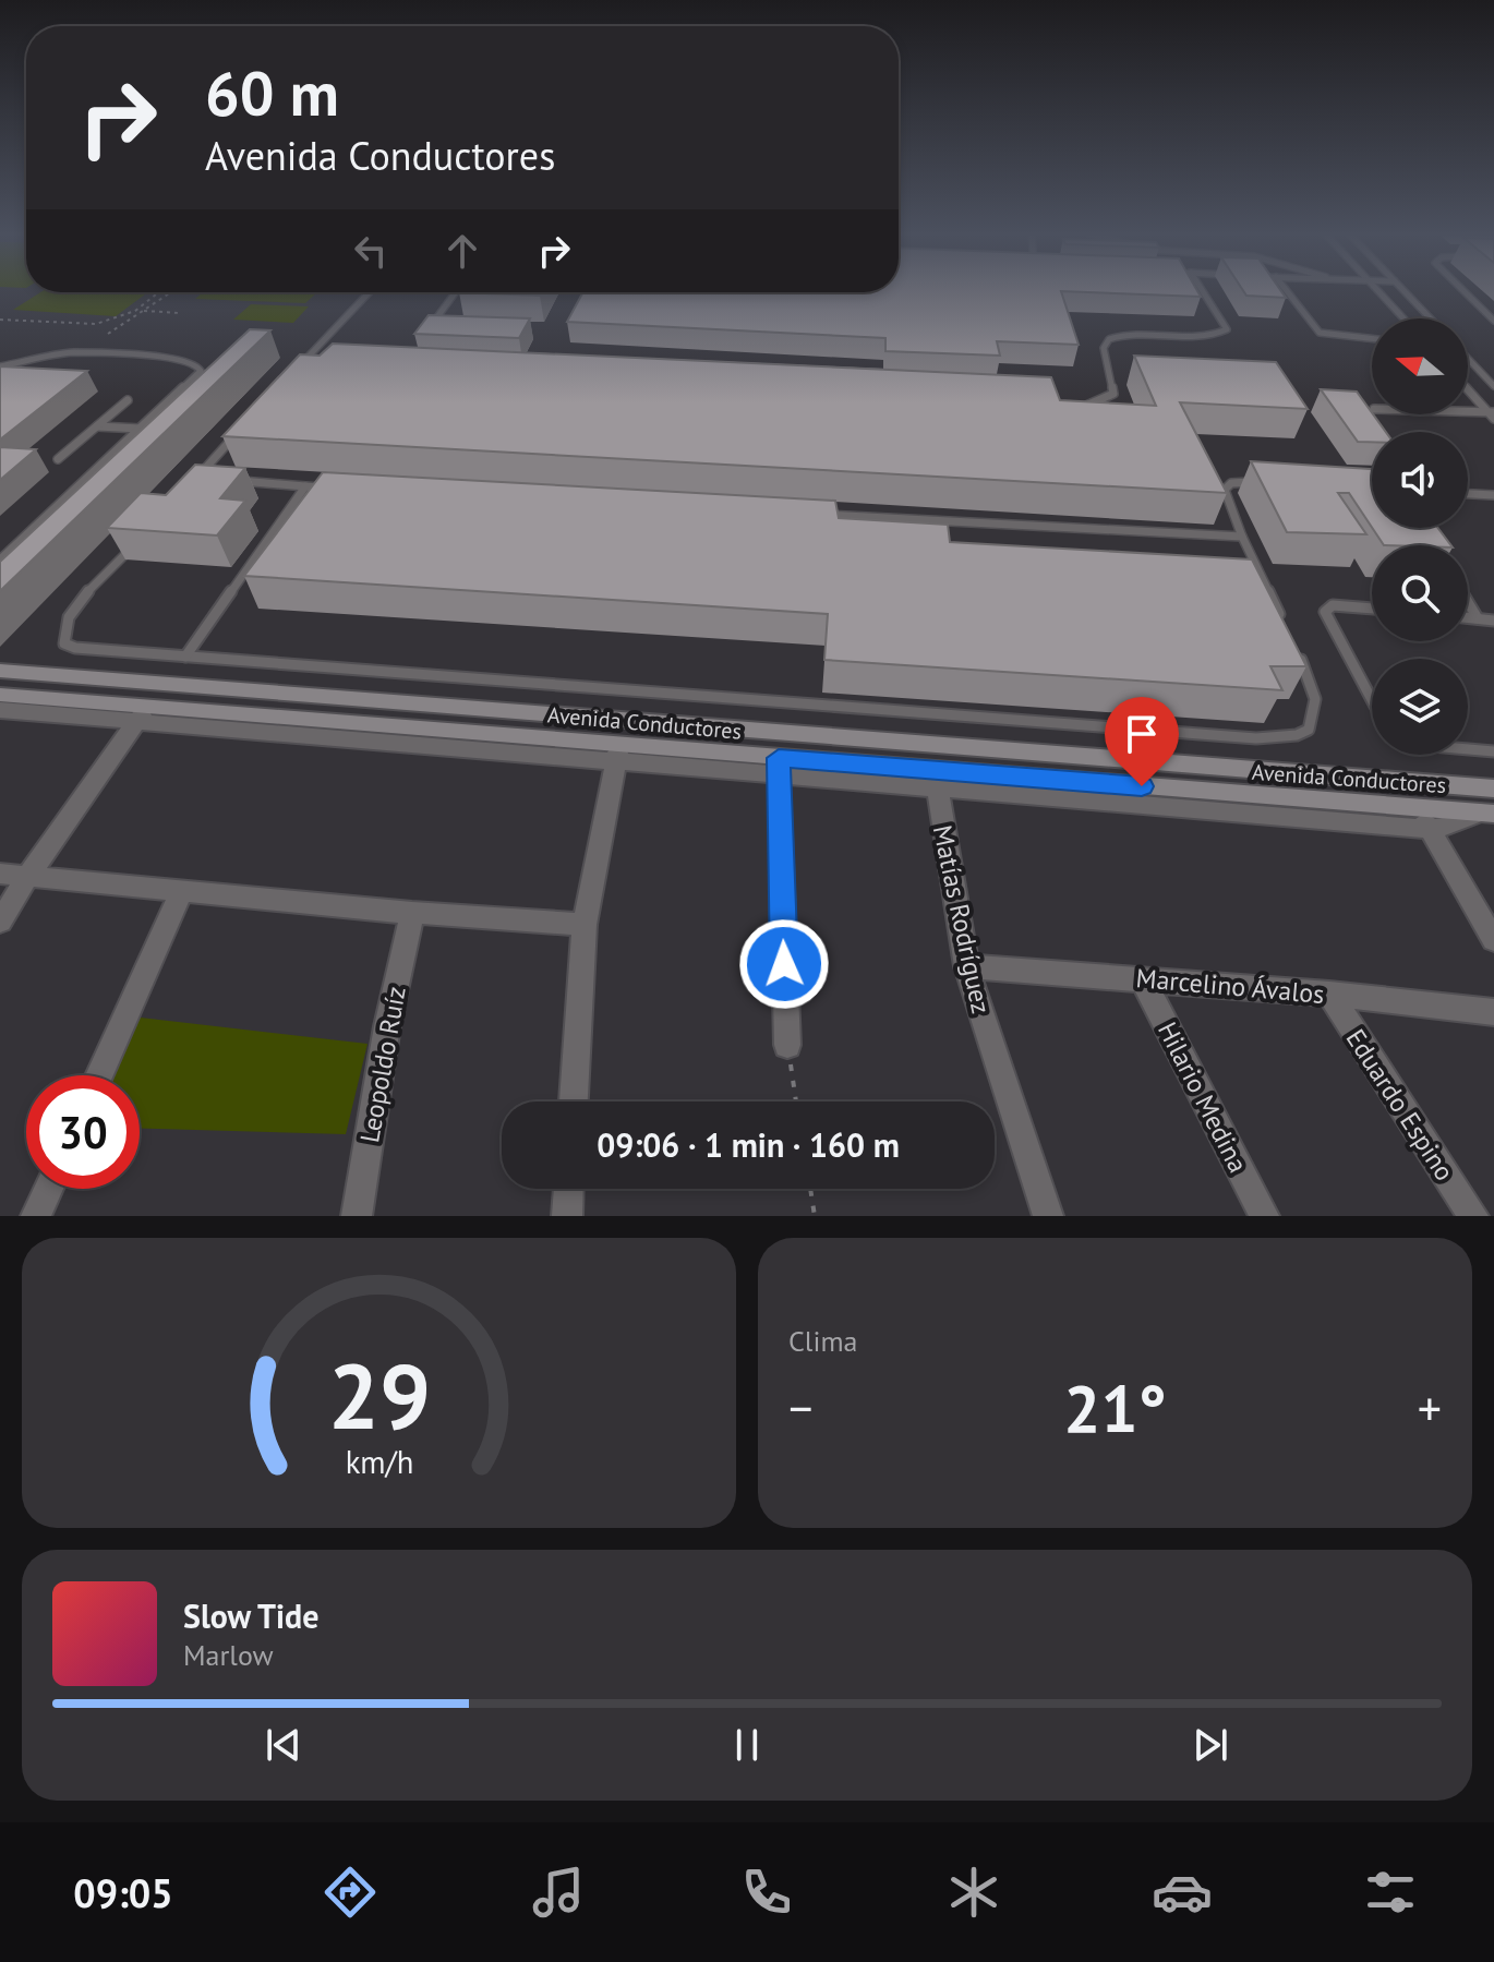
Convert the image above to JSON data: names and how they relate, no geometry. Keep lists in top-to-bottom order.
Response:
{
  "streets": {
    "main road": ["Avenida Conductores"],
    "street": [
      "Matías Rodríguez",
      "Marcelino Ávalos",
      "Leopoldo Ruíz",
      "Hilario Medina",
      "Eduardo Espino"
    ]
  },
  "crossings": [
    ["Matías Rodríguez", "Marcelino Ávalos"],
    ["Marcelino Ávalos", "Hilario Medina"],
    ["Marcelino Ávalos", "Eduardo Espino"]
  ],
  "north": "left",
  "page": {
    "turn": ["60 m", "Avenida Conductores"],
    "limit": "30",
    "trip": "09:06 · 1 min · 160 m",
    "tile": "Clima",
    "heat": ["−", "21°", "+"],
    "song": ["Slow Tide", "Marlow"],
    "tabs": "09:05",
    "gauge": ["29", "km/h"]
  }
}
